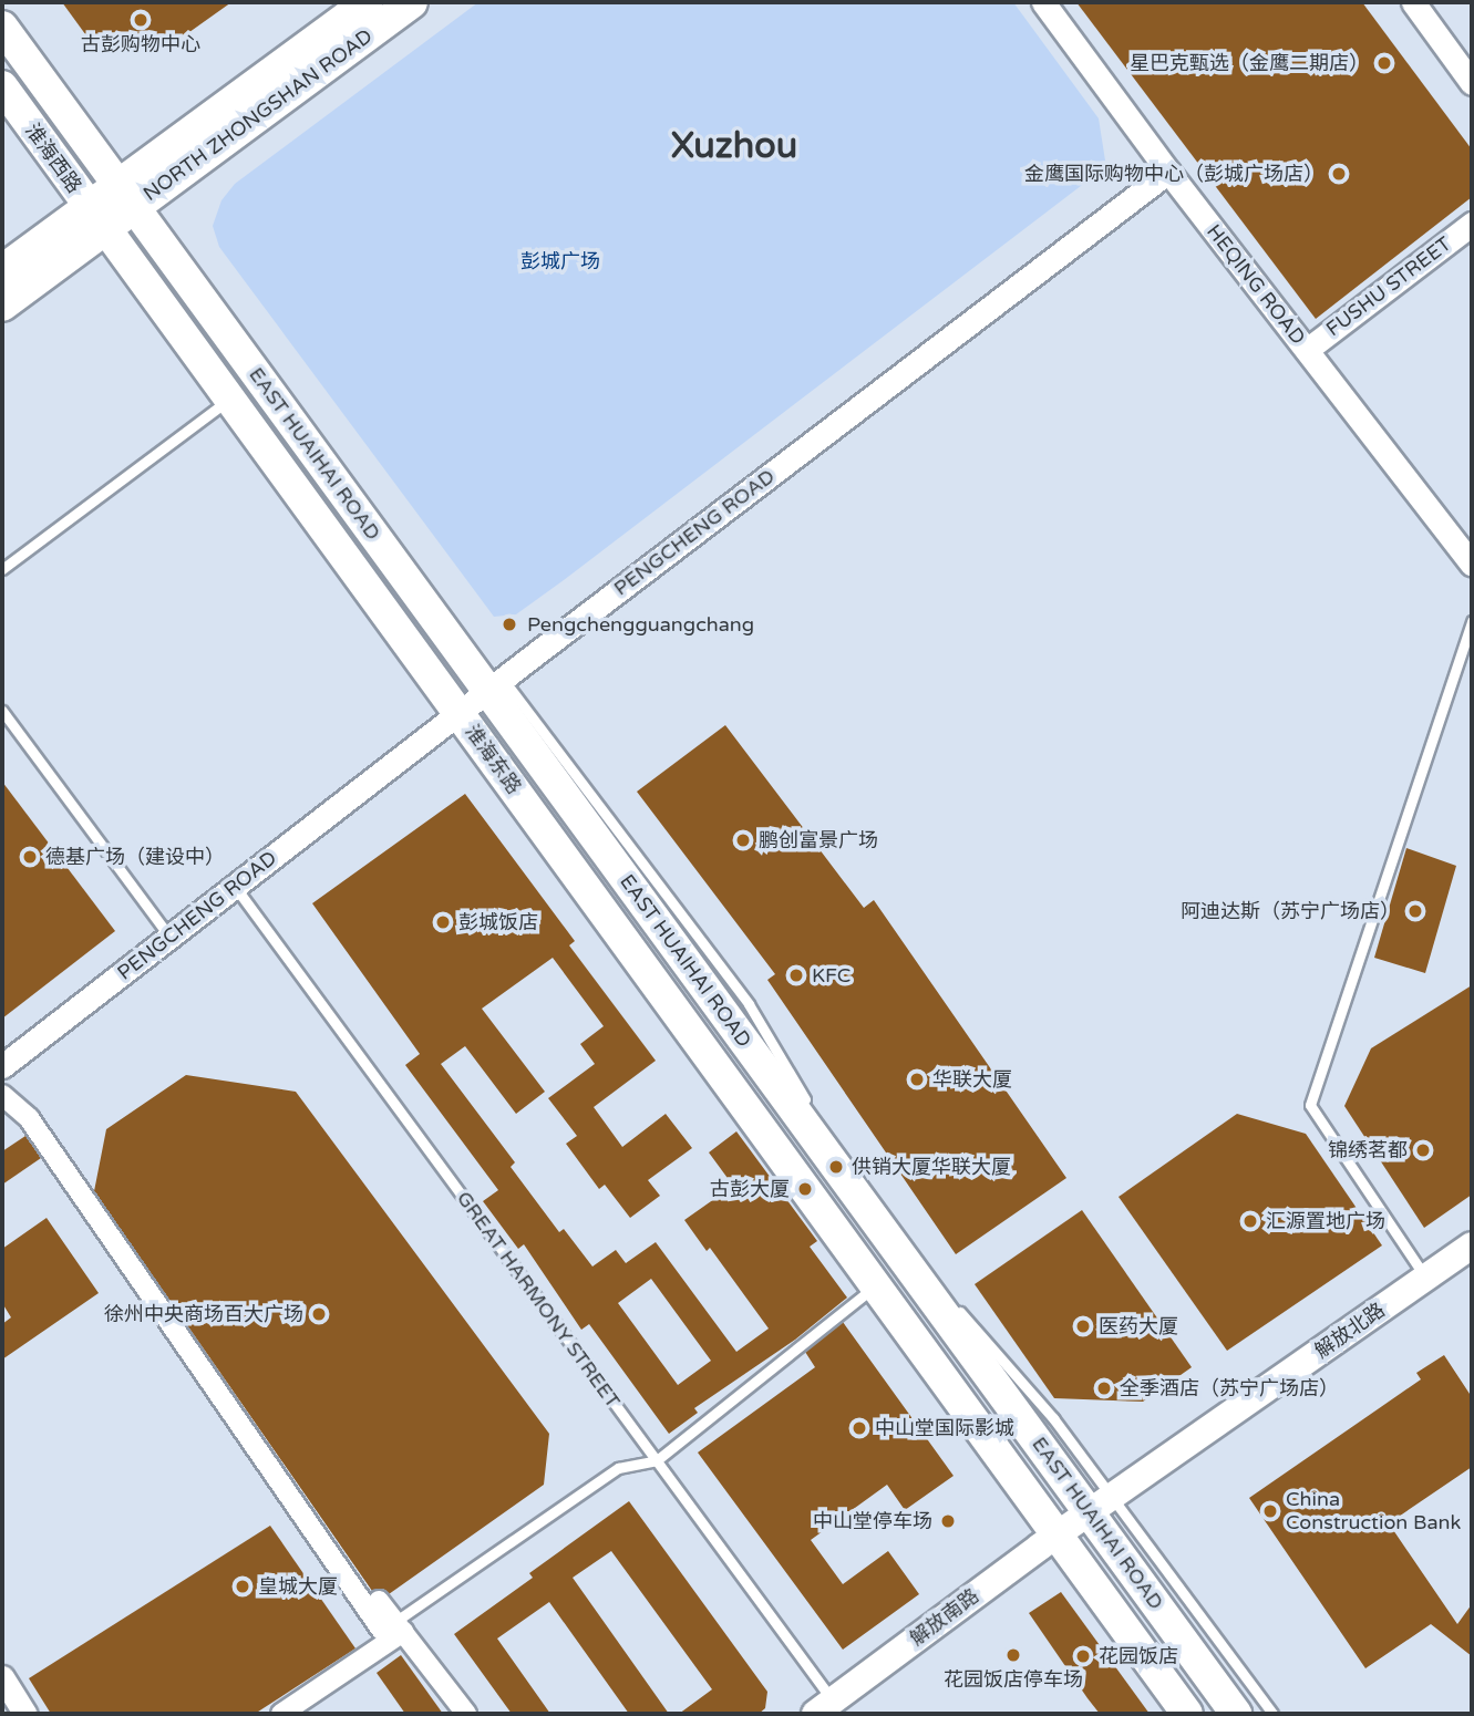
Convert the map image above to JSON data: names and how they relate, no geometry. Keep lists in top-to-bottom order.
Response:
{
  "streets": {
    "main road": [
      "NORTH ZHONGSHAN ROAD",
      "淮海西路",
      "EAST HUAIHAI ROAD",
      "淮海东路",
      "解放北路",
      "解放南路"
    ],
    "street": ["HEQING ROAD", "FUSHU STREET", "PENGCHENG ROAD"],
    "lane": ["GREAT HARMONY STREET"]
  },
  "crossings": [
    ["NORTH ZHONGSHAN ROAD", "淮海西路"],
    ["NORTH ZHONGSHAN ROAD", "EAST HUAIHAI ROAD"],
    ["NORTH ZHONGSHAN ROAD", "淮海东路"],
    ["淮海西路", "淮海东路"],
    ["HEQING ROAD", "FUSHU STREET"],
    ["HEQING ROAD", "PENGCHENG ROAD"],
    ["EAST HUAIHAI ROAD", "PENGCHENG ROAD"],
    ["EAST HUAIHAI ROAD", "淮海东路"],
    ["EAST HUAIHAI ROAD", "解放北路"],
    ["EAST HUAIHAI ROAD", "解放南路"],
    ["PENGCHENG ROAD", "淮海东路"],
    ["PENGCHENG ROAD", "GREAT HARMONY STREET"],
    ["GREAT HARMONY STREET", "解放南路"],
    ["解放北路", "解放南路"]
  ],
  "districts": ["Xuzhou"],
  "parks": ["彭城广场"],
  "places": [
    "古彭购物中心",
    "星巴克甄选（金鹰二期店）",
    "金鹰国际购物中心（彭城广场店）",
    "Pengchengguangchang",
    "鹏创富景广场",
    "德基广场（建设中）",
    "阿迪达斯（苏宁广场店）",
    "彭城饭店",
    "KFC",
    "华联大厦",
    "锦绣茗都",
    "供销大厦华联大厦",
    "古彭大厦",
    "汇源置地广场",
    "徐州中央商场百大广场",
    "医药大厦",
    "全季酒店（苏宁广场店）",
    "中山堂国际影城",
    "China Construction Bank",
    "中山堂停车场",
    "皇城大厦",
    "花园饭店停车场",
    "花园饭店"
  ]
}
